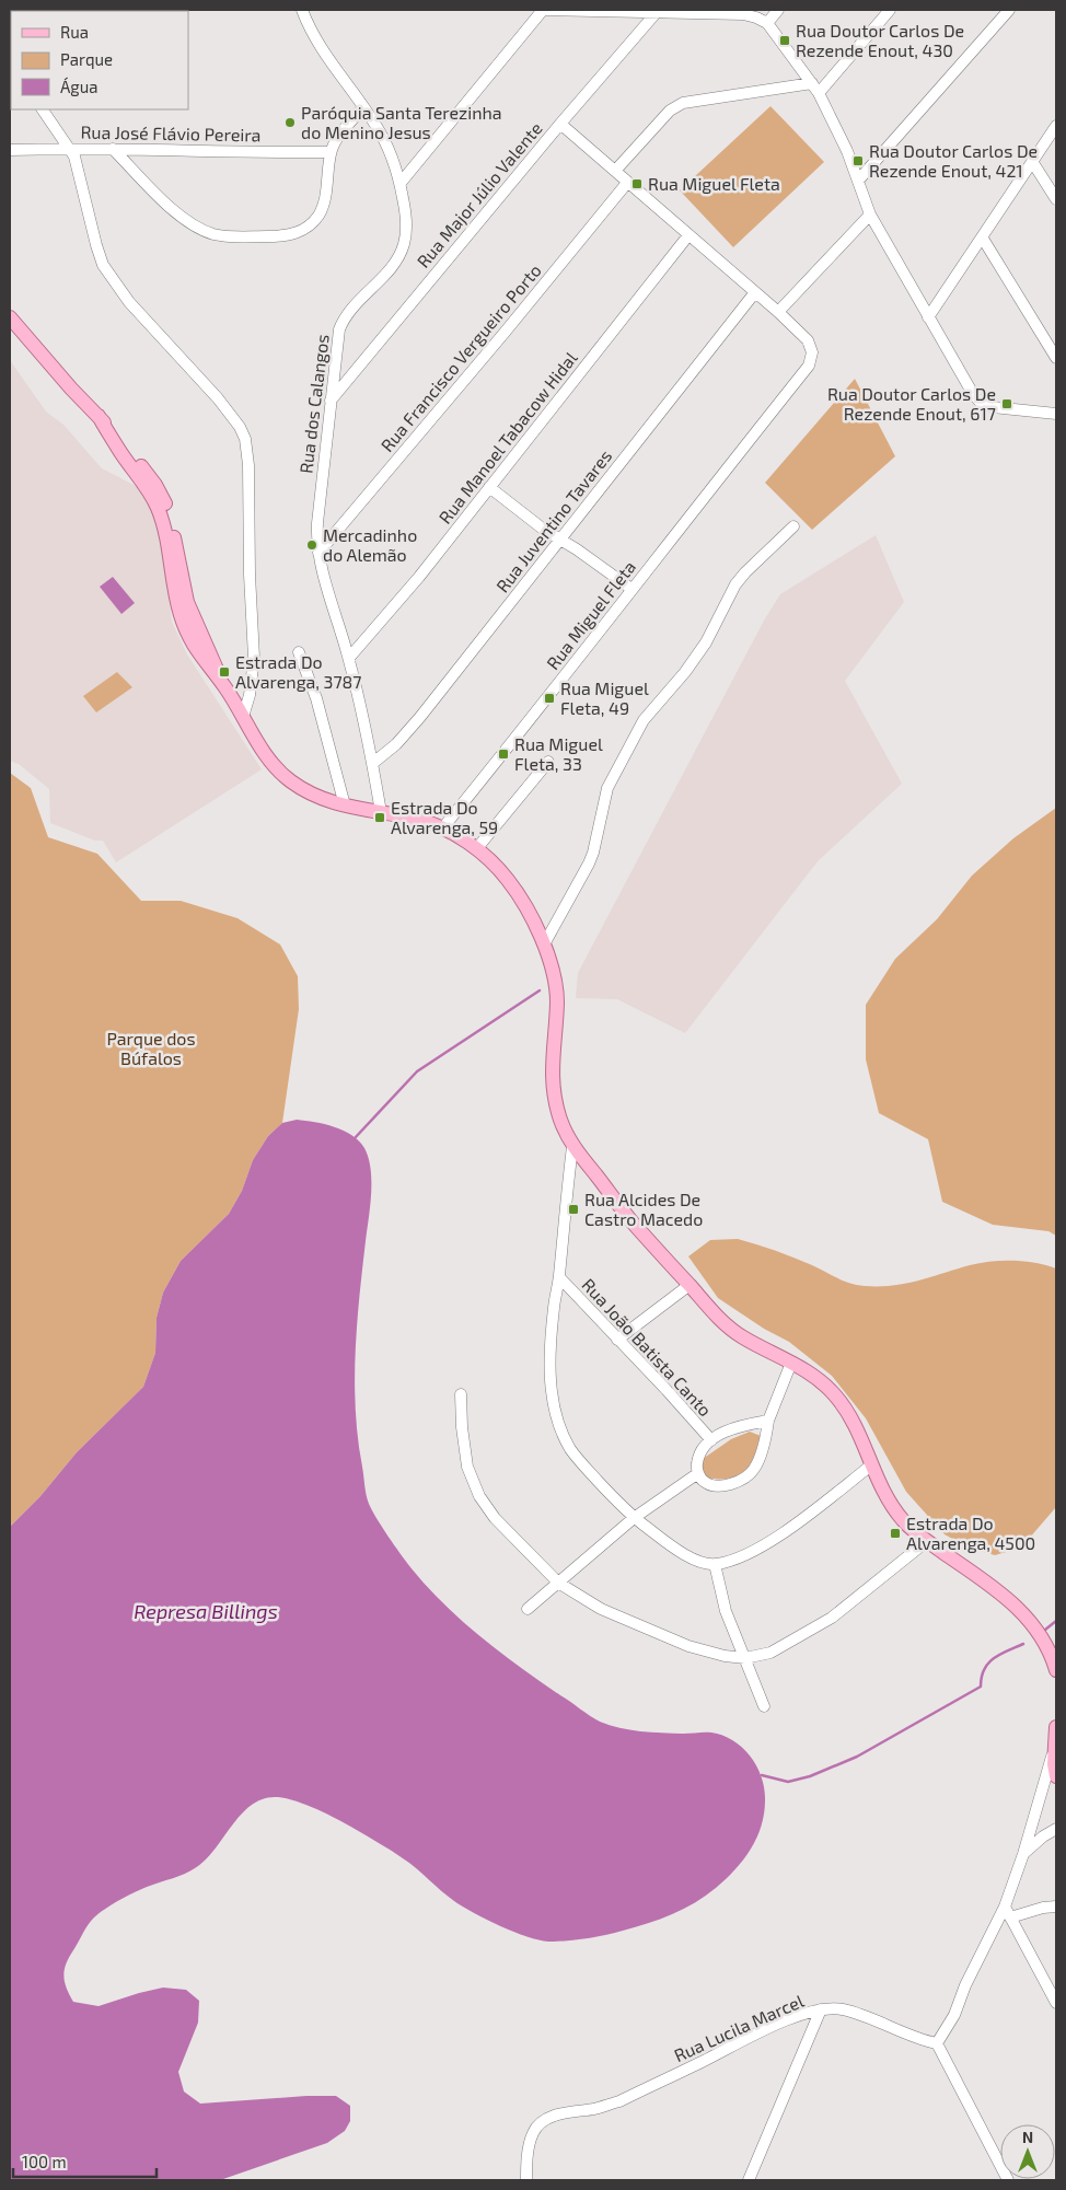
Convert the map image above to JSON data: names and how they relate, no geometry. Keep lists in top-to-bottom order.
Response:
{
  "streets": {
    "street": [
      "Rua José Flávio Pereira",
      "Rua Major Júlio Valente",
      "Rua Francisco Vergueiro Porto",
      "Rua dos Calangos",
      "Rua Manoel Tabacow Hidal",
      "Rua Juventino Tavares",
      "Rua Miguel Fleta",
      "Rua João Batista Canto",
      "Rua Lucila Marcel"
    ]
  },
  "crossings": [
    ["Rua Major Júlio Valente", "Rua dos Calangos"],
    ["Rua Major Júlio Valente", "Rua Miguel Fleta"],
    ["Rua Francisco Vergueiro Porto", "Rua dos Calangos"],
    ["Rua Francisco Vergueiro Porto", "Rua Miguel Fleta"],
    ["Rua dos Calangos", "Rua Manoel Tabacow Hidal"],
    ["Rua dos Calangos", "Rua Juventino Tavares"],
    ["Rua Manoel Tabacow Hidal", "Rua Miguel Fleta"],
    ["Rua Juventino Tavares", "Rua Miguel Fleta"]
  ],
  "water": ["Represa Billings"],
  "parks": ["Parque dos Búfalos"],
  "places": {
    "transit": [
      "Rua Doutor Carlos De Rezende Enout, 430",
      "Rua Doutor Carlos De Rezende Enout, 421",
      "Rua Miguel Fleta",
      "Rua Doutor Carlos De Rezende Enout, 617",
      "Estrada Do Alvarenga, 3787",
      "Rua Miguel Fleta, 49",
      "Rua Miguel Fleta, 33",
      "Estrada Do Alvarenga, 59",
      "Rua Alcides De Castro Macedo",
      "Estrada Do Alvarenga, 4500"
    ],
    "other": ["Paróquia Santa Terezinha do Menino Jesus", "Mercadinho do Alemão"]
  },
  "legend": ["Rua", "Parque", "Água"],
  "scale_bar": "100 m",
  "north": "top"
}
